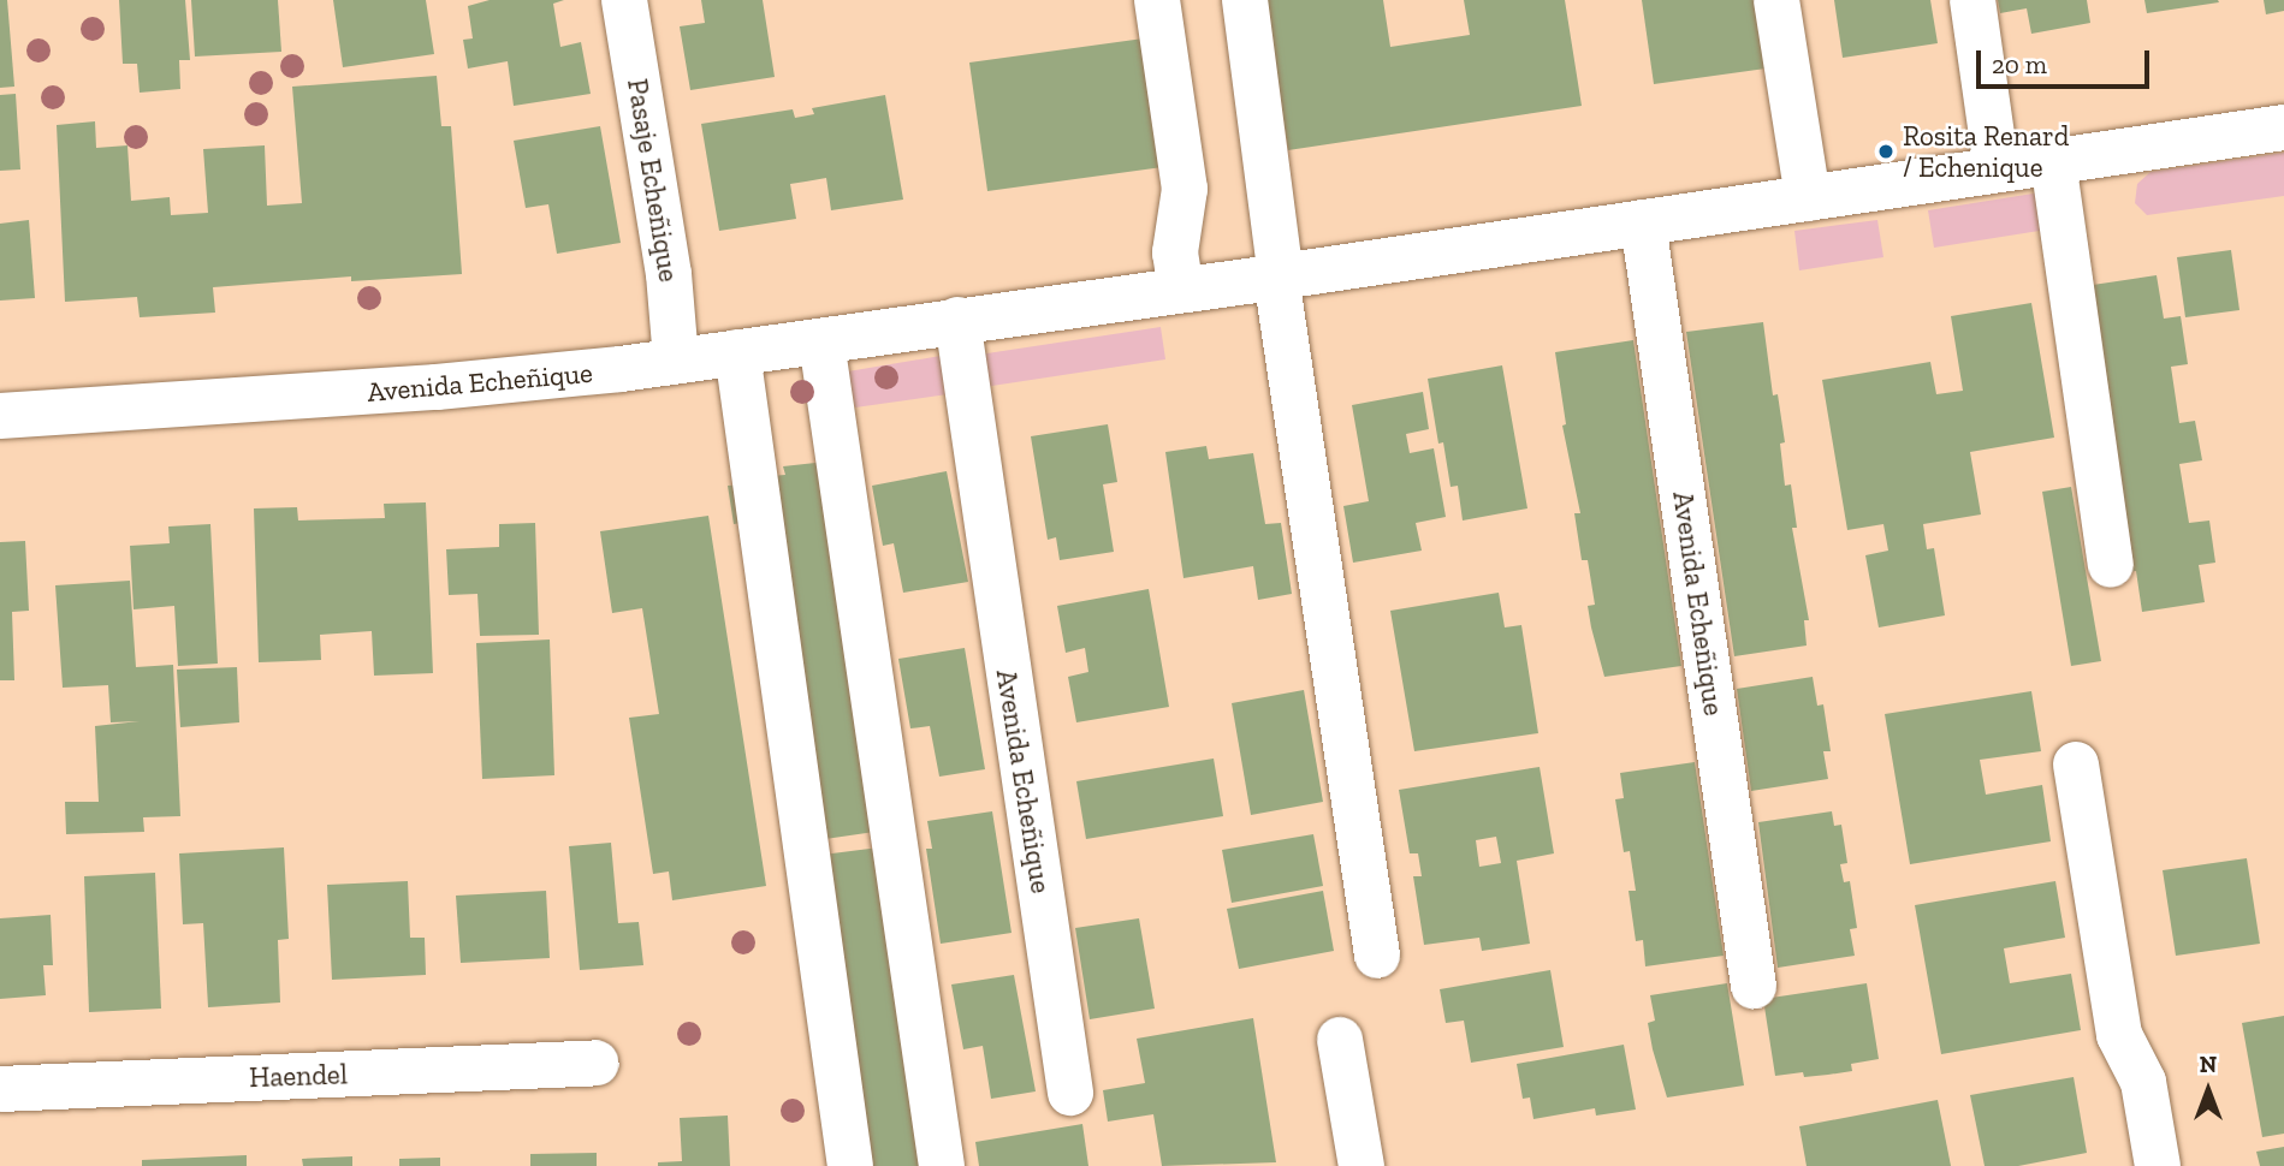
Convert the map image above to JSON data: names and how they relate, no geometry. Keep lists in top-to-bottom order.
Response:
{
  "streets": {
    "street": ["Pasaje Echeñique", "Avenida Echeñique", "Haendel"]
  },
  "crossings": [
    ["Pasaje Echeñique", "Avenida Echeñique"]
  ],
  "places": ["Rosita Renard / Echenique"],
  "scale_bar": "20 m",
  "north": "top"
}
